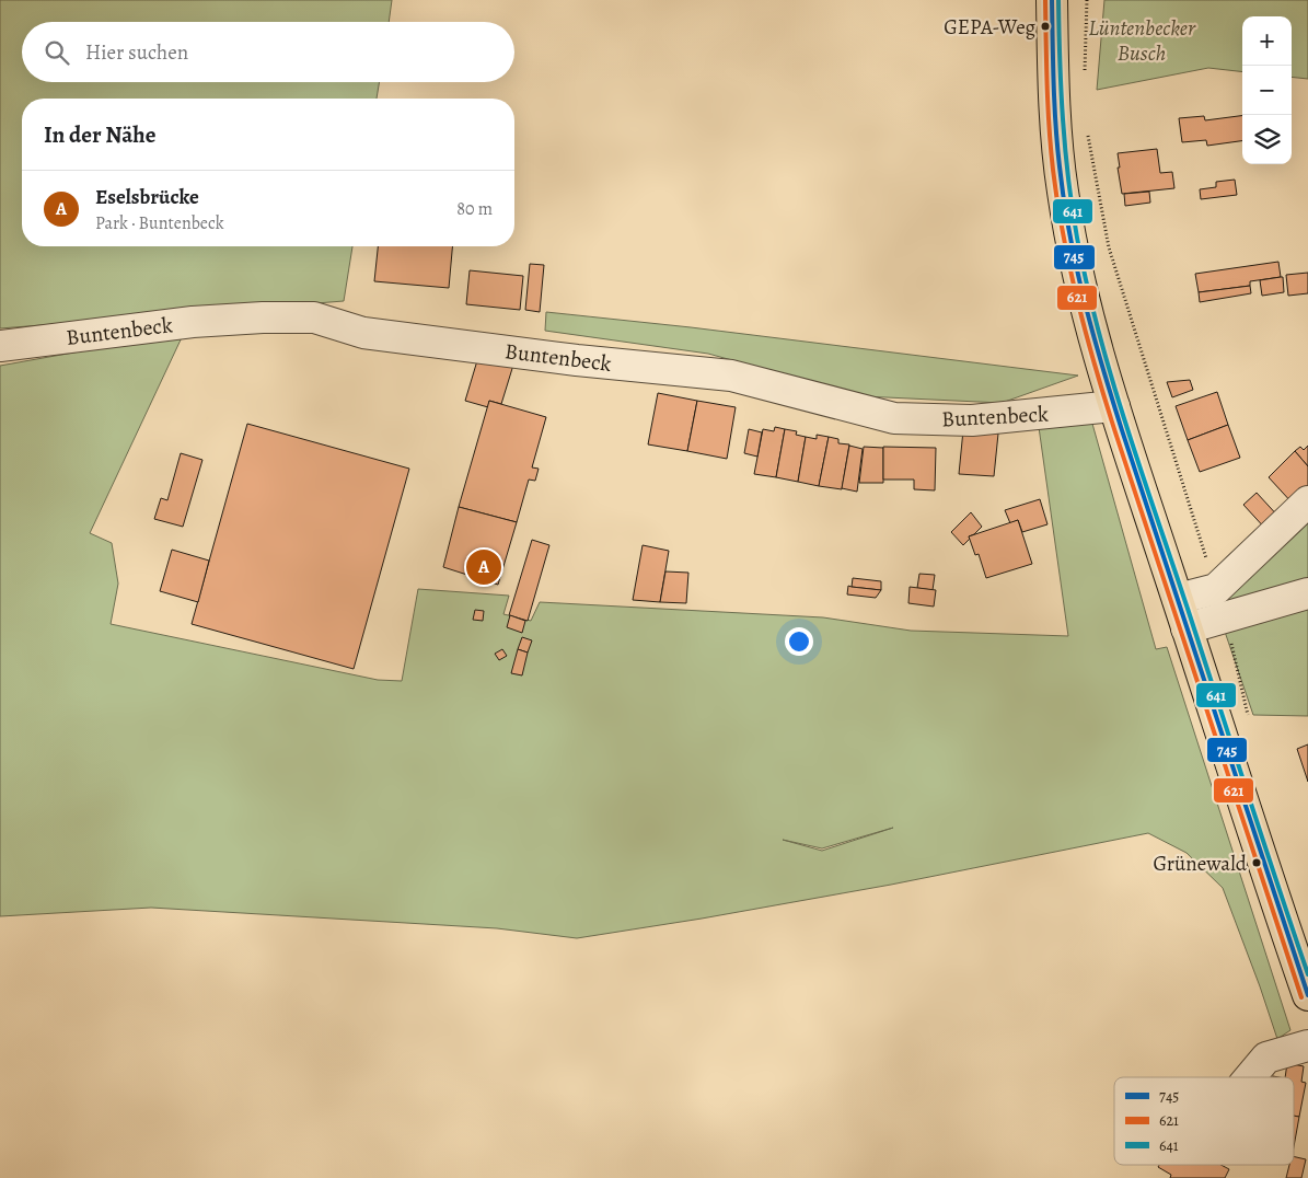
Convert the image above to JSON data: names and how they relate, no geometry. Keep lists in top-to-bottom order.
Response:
{
  "streets": {
    "street": ["Buntenbeck"]
  },
  "parks": ["Lüntenbecker Busch"],
  "places": ["GEPA-Weg", "Grünewald"],
  "lines": ["transit line 745", "transit line 621", "transit line 641"],
  "legend": ["745", "621", "641"],
  "page": {
    "map_buttons": ["+", "−"],
    "search": "Hier suchen",
    "heading": "In der Nähe",
    "list": [
      {
        "mark": "A",
        "name": "Eselsbrücke",
        "note": "Park · Buntenbeck",
        "value": "80 m"
      }
    ],
    "pins": "A"
  }
}
